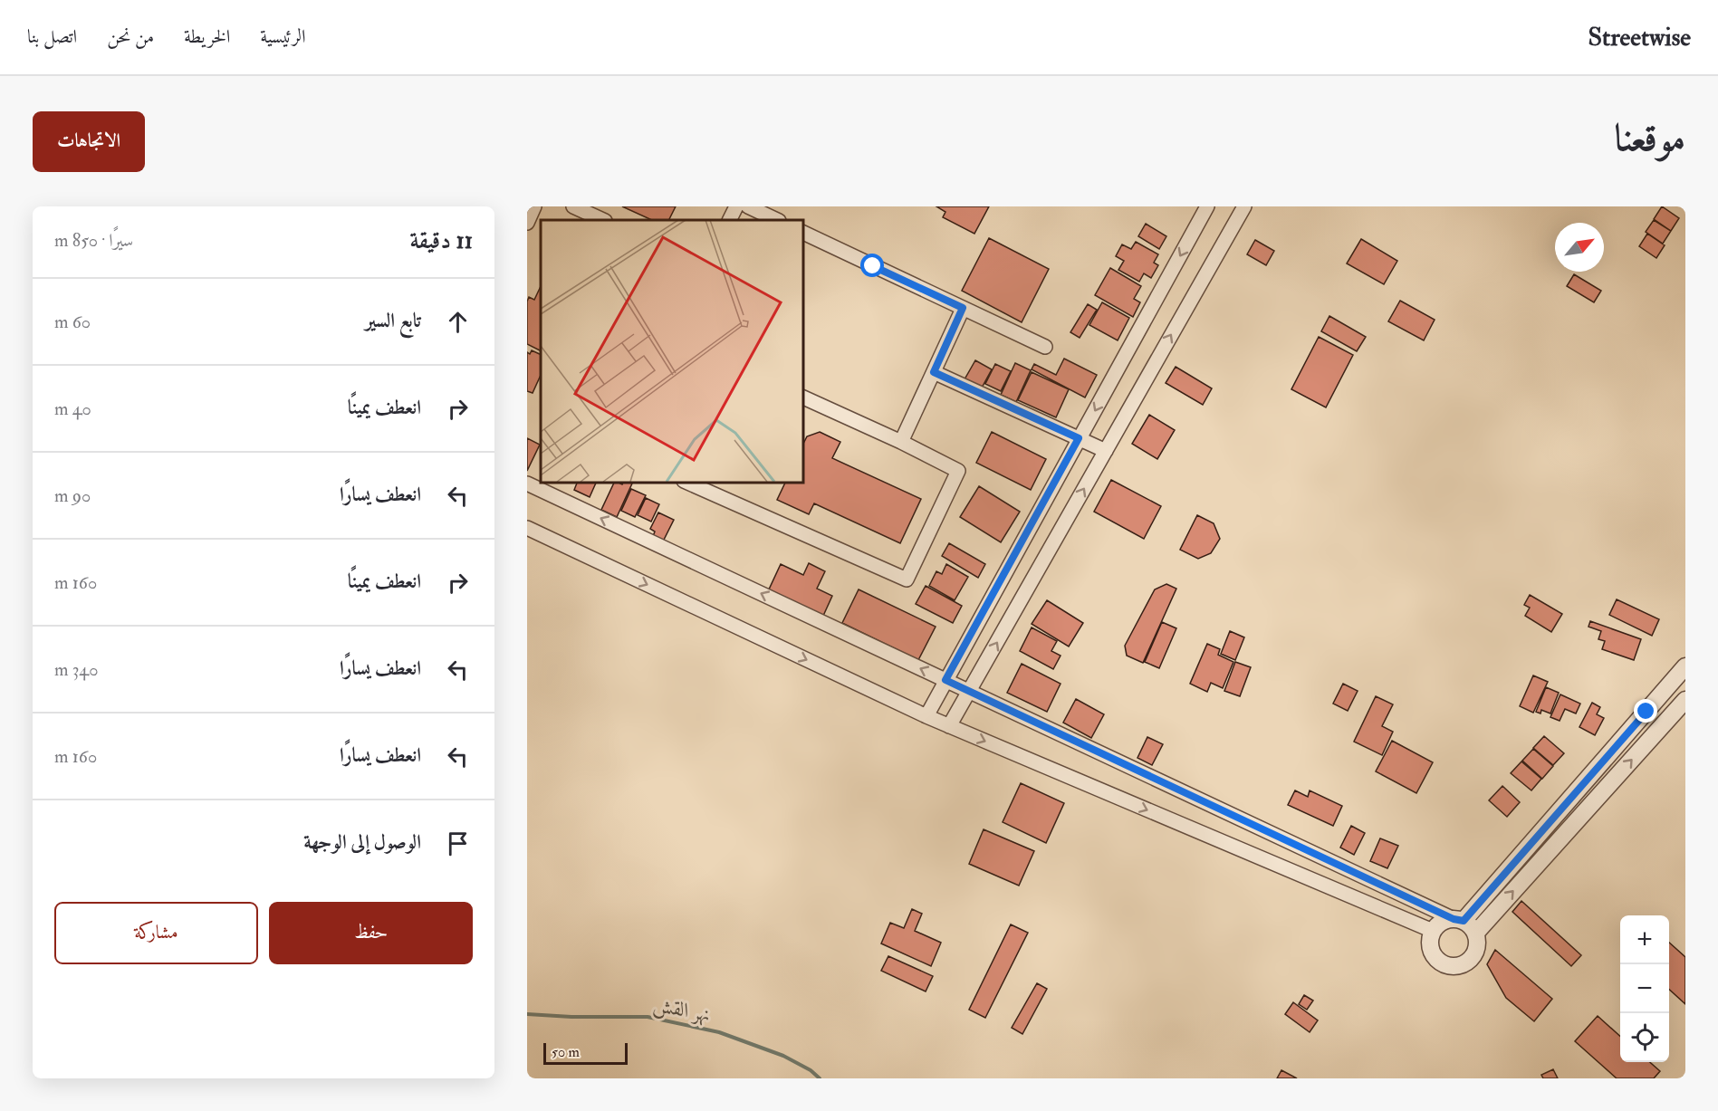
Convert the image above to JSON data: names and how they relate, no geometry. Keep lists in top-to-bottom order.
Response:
{
  "water": ["نهر القش"],
  "scale_bar": "50 m",
  "north": "top right",
  "page": {
    "header": "Streetwise",
    "nav": [
      "الرئيسية",
      "الخريطة",
      "من نحن",
      "اتصل بنا"
    ],
    "title": "موقعنا",
    "buttons": [
      "الاتجاهات",
      ["حفظ", "مشاركة"]
    ],
    "heading": ["11 دقيقة", "سيرًا · 850 m"],
    "list": [
      ["تابع السير", "60 m"],
      ["انعطف يمينًا", "40 m"],
      ["انعطف يسارًا", "90 m"],
      ["انعطف يمينًا", "160 m"],
      ["انعطف يسارًا", "340 m"],
      ["انعطف يسارًا", "160 m"],
      "الوصول إلى الوجهة"
    ],
    "map_buttons": ["+", "−"],
    "scale": "50 m"
  }
}
